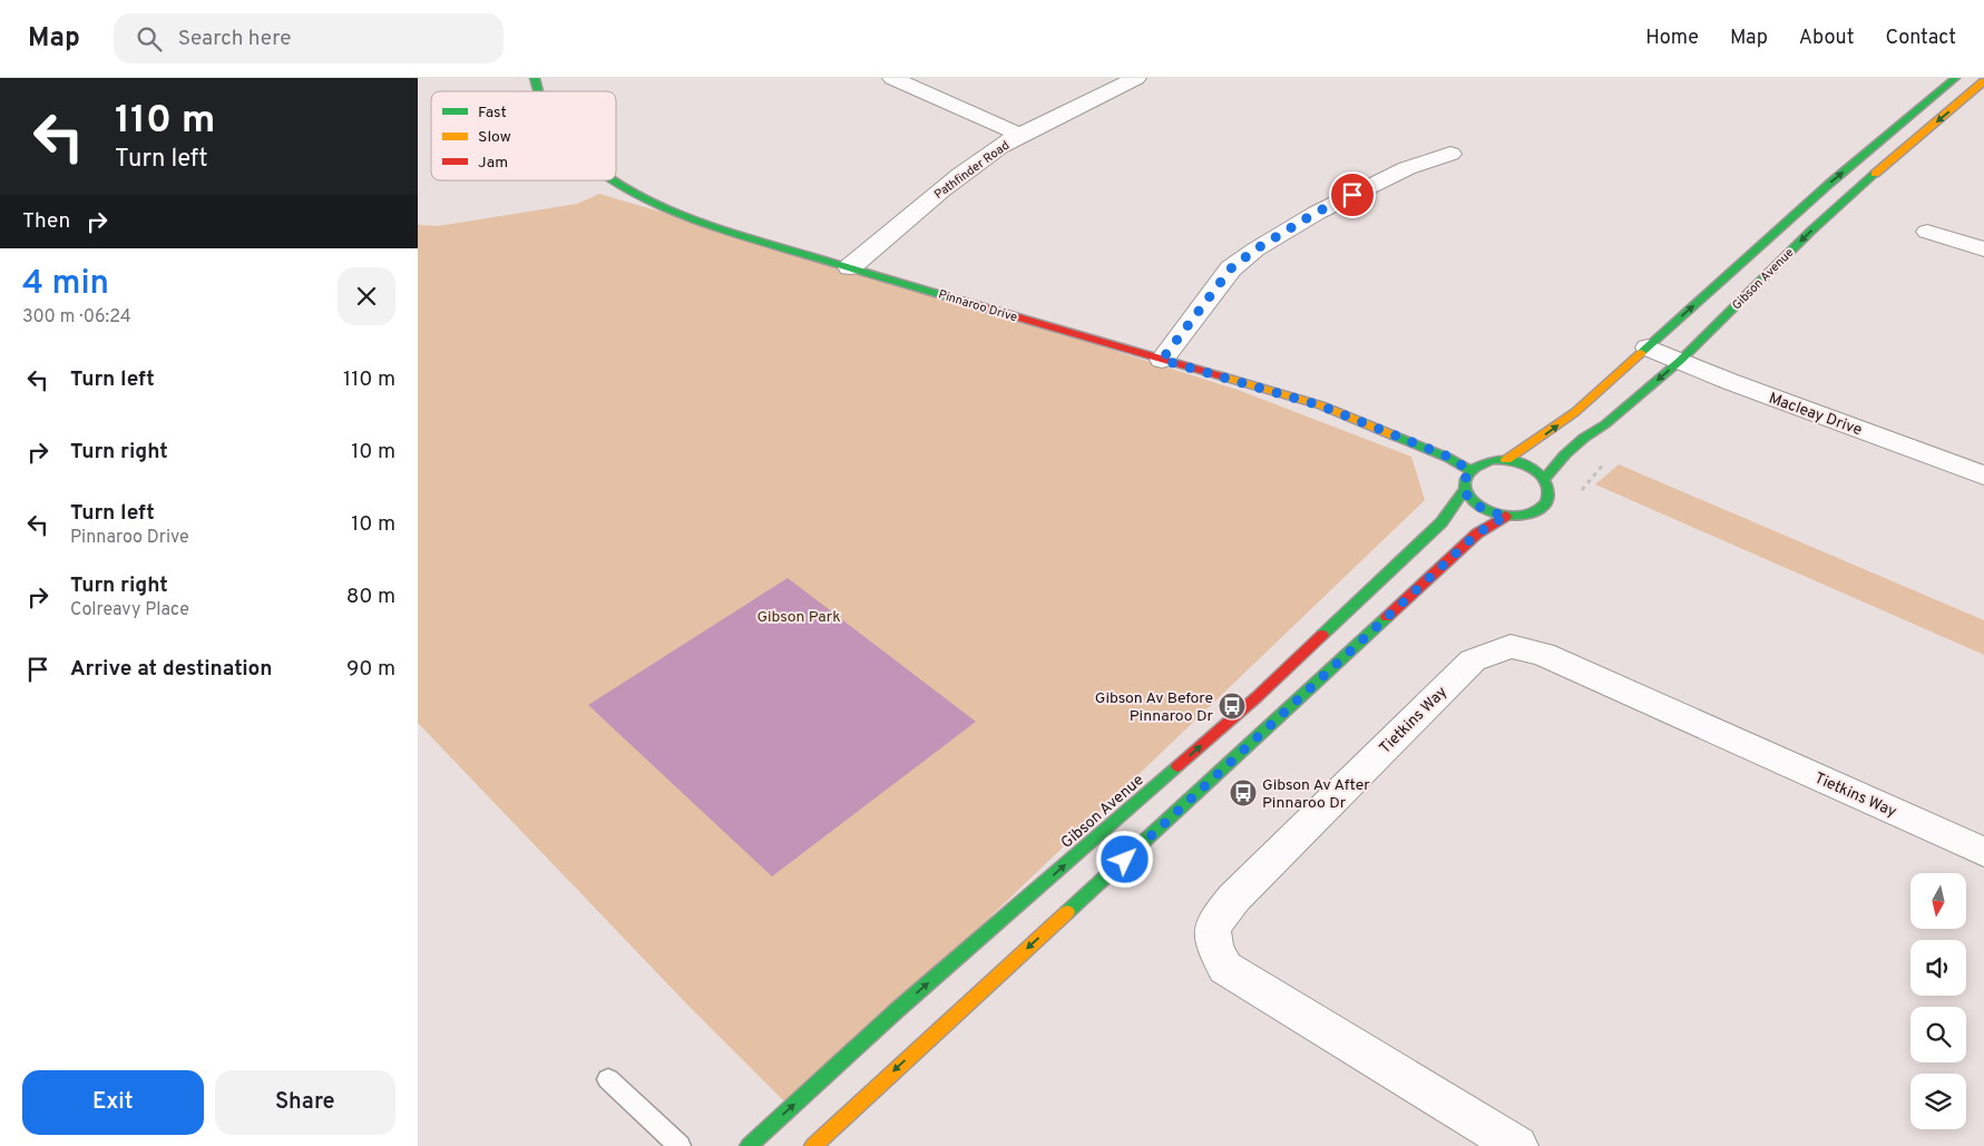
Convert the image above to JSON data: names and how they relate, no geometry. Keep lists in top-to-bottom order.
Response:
{
  "streets": {
    "main road": ["Gibson Avenue", "Pinnaroo Drive"],
    "street": ["Pathfinder Road", "Macleay Drive", "Tietkins Way"]
  },
  "crossings": [
    ["Pathfinder Road", "Pinnaroo Drive"],
    ["Gibson Avenue", "Pinnaroo Drive"],
    ["Gibson Avenue", "Macleay Drive"]
  ],
  "parks": ["Gibson Park"],
  "places": {
    "bus stop": ["Gibson Av Before Pinnaroo Dr", "Gibson Av After Pinnaroo Dr"]
  },
  "legend": ["Fast", "Slow", "Jam"],
  "north": "bottom",
  "page": {
    "header": "Map",
    "search": "Search here",
    "nav": [
      "Home",
      "Map",
      "About",
      "Contact"
    ],
    "turn": ["110 m", "Turn left"],
    "then": "Then",
    "heading": ["4 min", "300 m · 06:24"],
    "list": [
      {
        "name": "Turn left",
        "value": "110 m"
      },
      {
        "name": "Turn right",
        "value": "10 m"
      },
      {
        "name": "Turn left",
        "note": "Pinnaroo Drive",
        "value": "10 m"
      },
      {
        "name": "Turn right",
        "note": "Colreavy Place",
        "value": "80 m"
      },
      {
        "name": "Arrive at destination",
        "value": "90 m"
      }
    ],
    "buttons": ["Exit", "Share"]
  }
}
